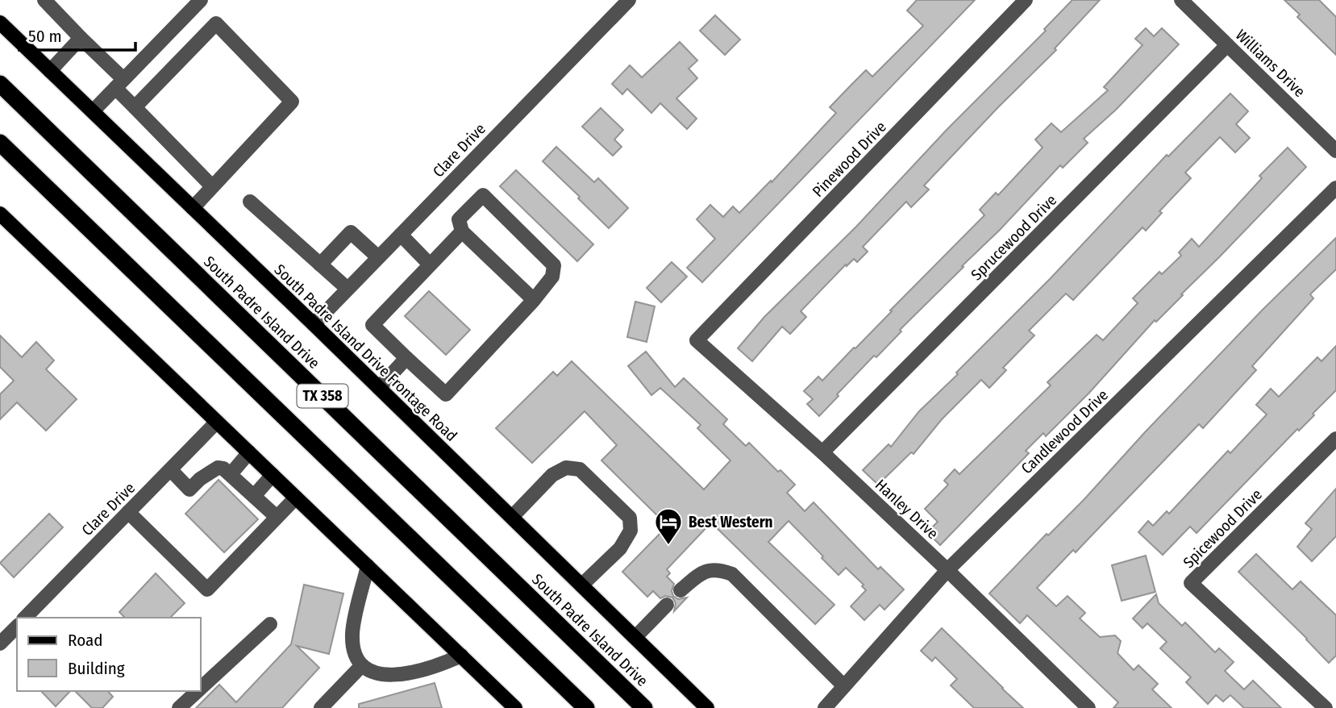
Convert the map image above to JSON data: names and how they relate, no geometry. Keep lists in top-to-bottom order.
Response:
{
  "streets": {
    "highway": ["South Padre Island Drive", "TX 358"],
    "main road": ["South Padre Island Drive Frontage Road"],
    "street": [
      "Williams Drive",
      "Clare Drive",
      "Pinewood Drive",
      "Sprucewood Drive",
      "Candlewood Drive",
      "Hanley Drive",
      "Spicewood Drive"
    ]
  },
  "crossings": [
    ["Williams Drive", "Sprucewood Drive"],
    ["Clare Drive", "South Padre Island Drive Frontage Road"],
    ["Pinewood Drive", "Hanley Drive"],
    ["Sprucewood Drive", "Hanley Drive"],
    ["Candlewood Drive", "Hanley Drive"]
  ],
  "places": {
    "hotel": ["Best Western"]
  },
  "legend": ["Road", "Building"],
  "scale_bar": "50 m"
}
